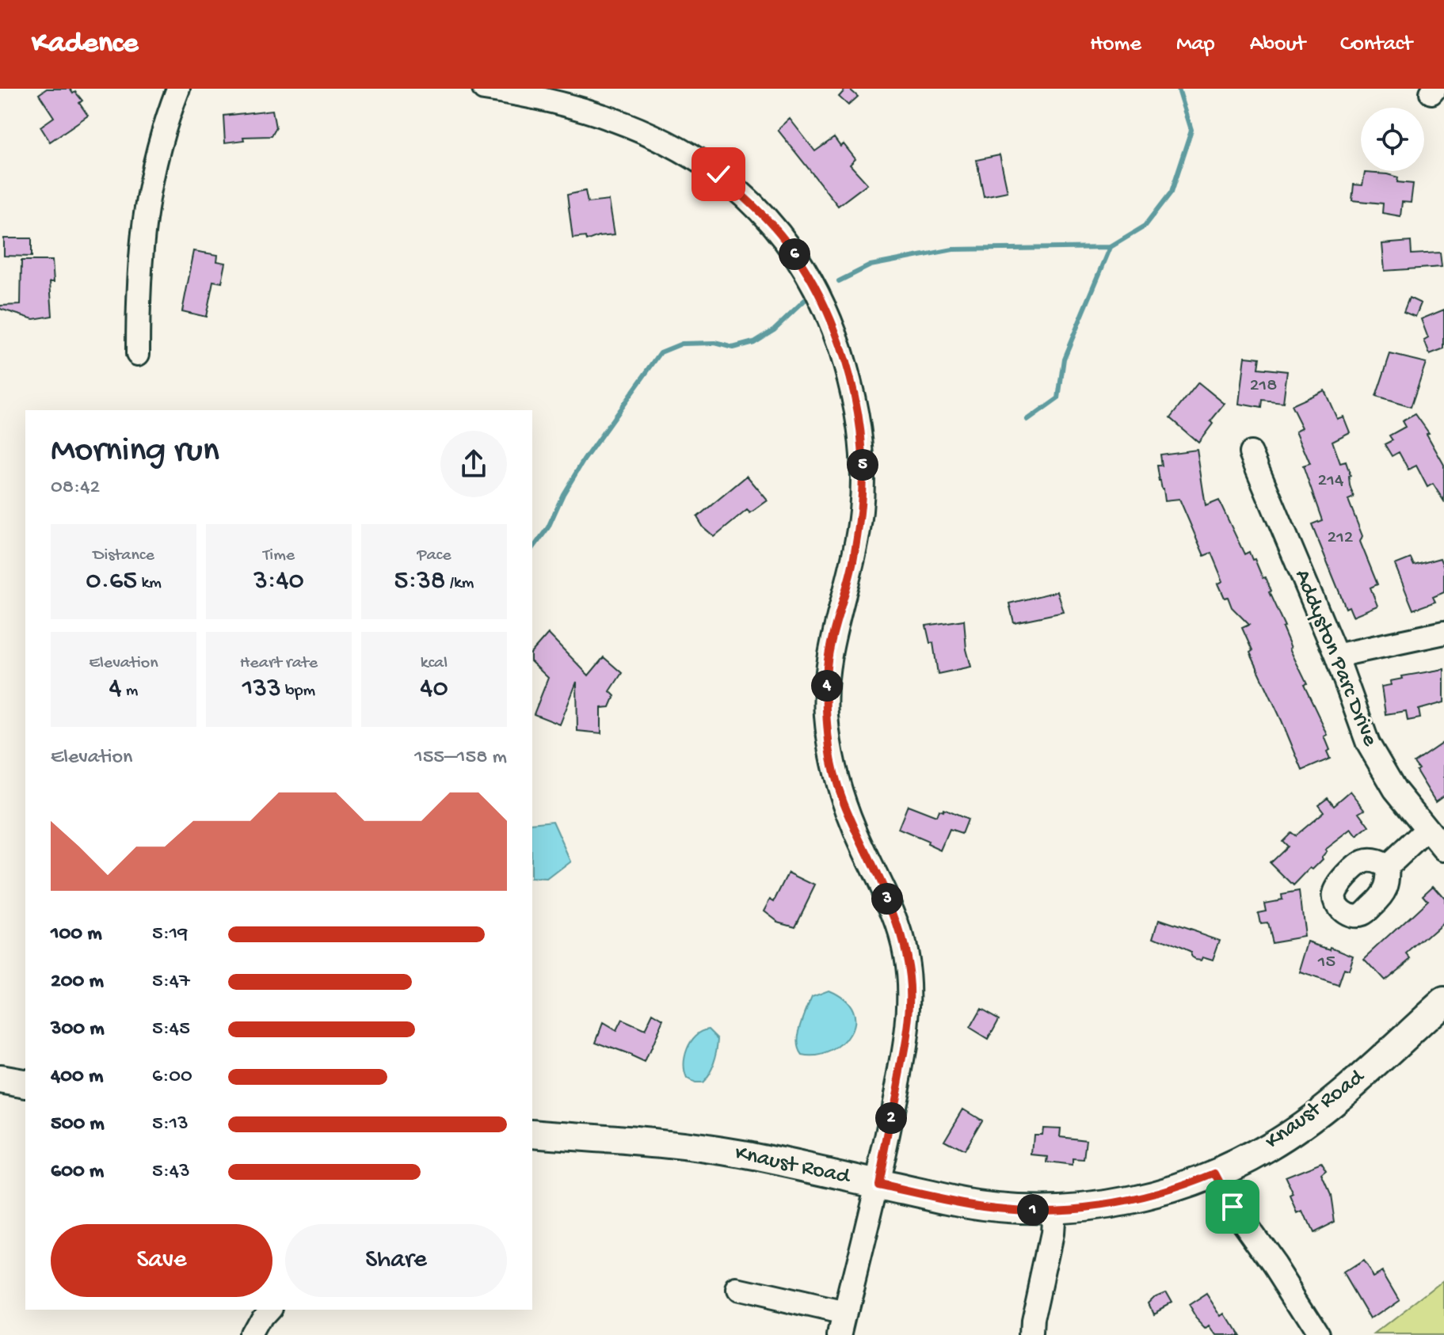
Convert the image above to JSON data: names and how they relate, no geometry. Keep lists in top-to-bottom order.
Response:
{
  "streets": {
    "main road": ["Knaust Road"],
    "street": ["Addyston Parc Drive"]
  },
  "house_numbers": [
    "218",
    "214",
    "212",
    "15"
  ],
  "page": {
    "header": "Kadence",
    "nav": [
      "Home",
      "Map",
      "About",
      "Contact"
    ],
    "pins": [
      "6",
      "5",
      "4",
      "3",
      "2",
      "1"
    ],
    "heading": ["Morning run", "08:42"],
    "stats": [
      ["Distance", "0.65 km"],
      ["Time", "3:40"],
      ["Pace", "5:38 /km"],
      ["Elevation", "4 m"],
      ["Heart rate", "133 bpm"],
      ["kcal", "40"]
    ],
    "chart": ["Elevation", "155–158 m"],
    "list": [
      {
        "name": "100 m",
        "note": "5:19"
      },
      {
        "name": "200 m",
        "note": "5:47"
      },
      {
        "name": "300 m",
        "note": "5:45"
      },
      {
        "name": "400 m",
        "note": "6:00"
      },
      {
        "name": "500 m",
        "note": "5:13"
      },
      {
        "name": "600 m",
        "note": "5:43"
      }
    ],
    "buttons": ["Save", "Share"]
  }
}
